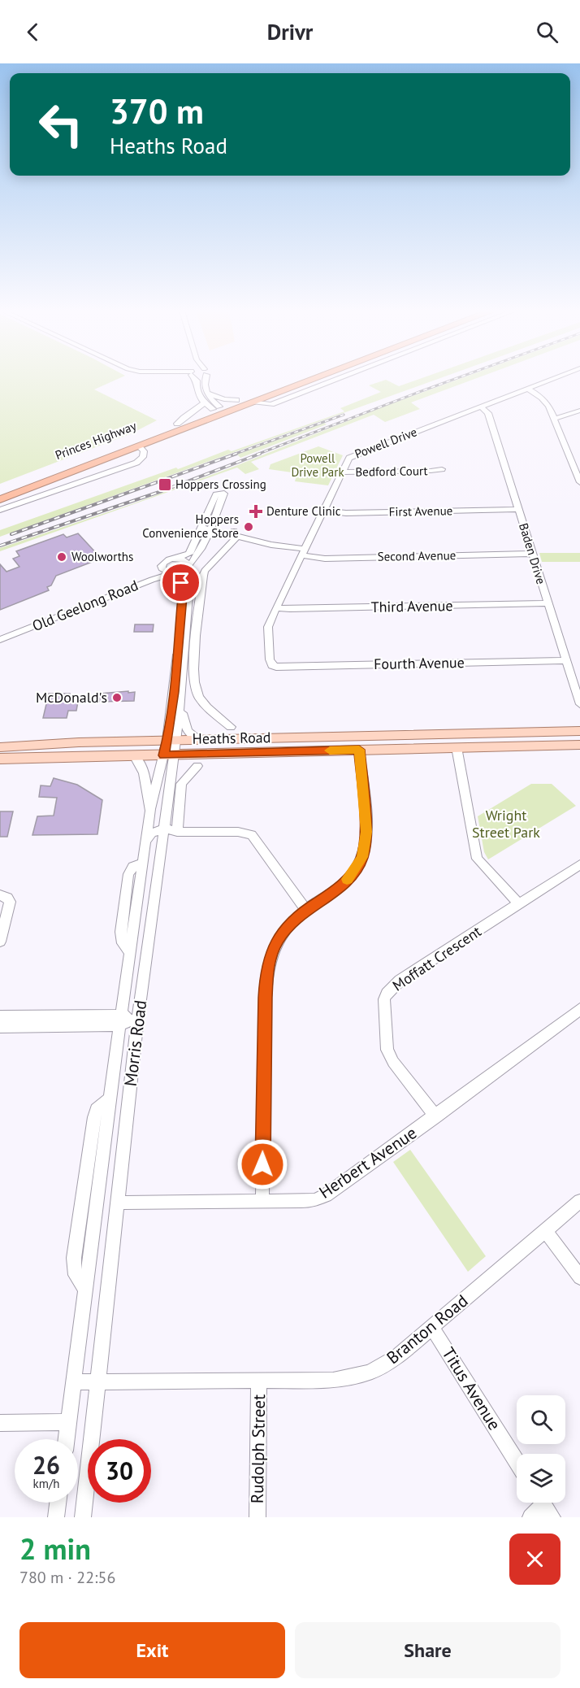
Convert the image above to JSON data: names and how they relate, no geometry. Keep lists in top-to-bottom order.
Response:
{
  "streets": {
    "highway": ["Princes Highway"],
    "main road": ["Heaths Road"],
    "street": [
      "Powell Drive",
      "Bedford Court",
      "First Avenue",
      "Baden Drive",
      "Second Avenue",
      "Old Geelong Road",
      "Third Avenue",
      "Fourth Avenue",
      "Moffatt Crescent",
      "Morris Road",
      "Herbert Avenue",
      "Branton Road",
      "Titus Avenue",
      "Rudolph Street"
    ]
  },
  "crossings": [
    ["Powell Drive", "Bedford Court"],
    ["Powell Drive", "First Avenue"],
    ["Powell Drive", "Baden Drive"],
    ["Powell Drive", "Second Avenue"],
    ["Powell Drive", "Third Avenue"],
    ["Powell Drive", "Fourth Avenue"],
    ["First Avenue", "Baden Drive"],
    ["Baden Drive", "Second Avenue"],
    ["Baden Drive", "Third Avenue"],
    ["Baden Drive", "Fourth Avenue"],
    ["Old Geelong Road", "Morris Road"],
    ["Heaths Road", "Morris Road"],
    ["Moffatt Crescent", "Herbert Avenue"],
    ["Morris Road", "Herbert Avenue"],
    ["Morris Road", "Branton Road"],
    ["Branton Road", "Titus Avenue"],
    ["Branton Road", "Rudolph Street"]
  ],
  "parks": ["Powell Drive Park", "Wright Street Park"],
  "places": {
    "transit": ["Hoppers Crossing"],
    "health": ["Denture Clinic"],
    "other": ["Hoppers Convenience Store", "Woolworths", "McDonald's"]
  },
  "page": {
    "header": "Drivr",
    "turn": ["370 m", "Heaths Road"],
    "speed": "26 km/h",
    "limit": "30",
    "heading": ["2 min", "780 m · 22:56"],
    "buttons": ["Exit", "Share"]
  }
}
